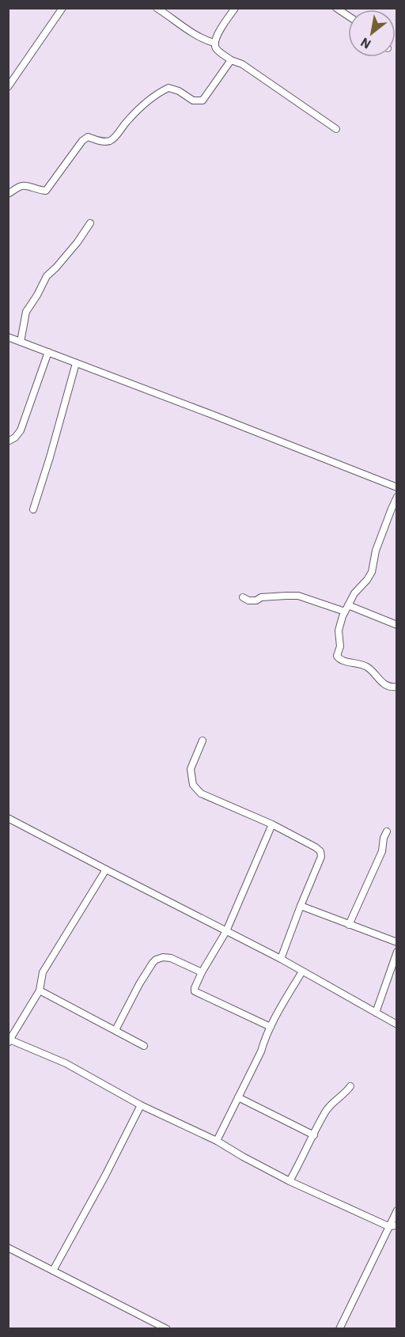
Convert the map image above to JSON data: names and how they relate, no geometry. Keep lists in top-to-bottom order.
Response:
{
  "north": "bottom left"
}
